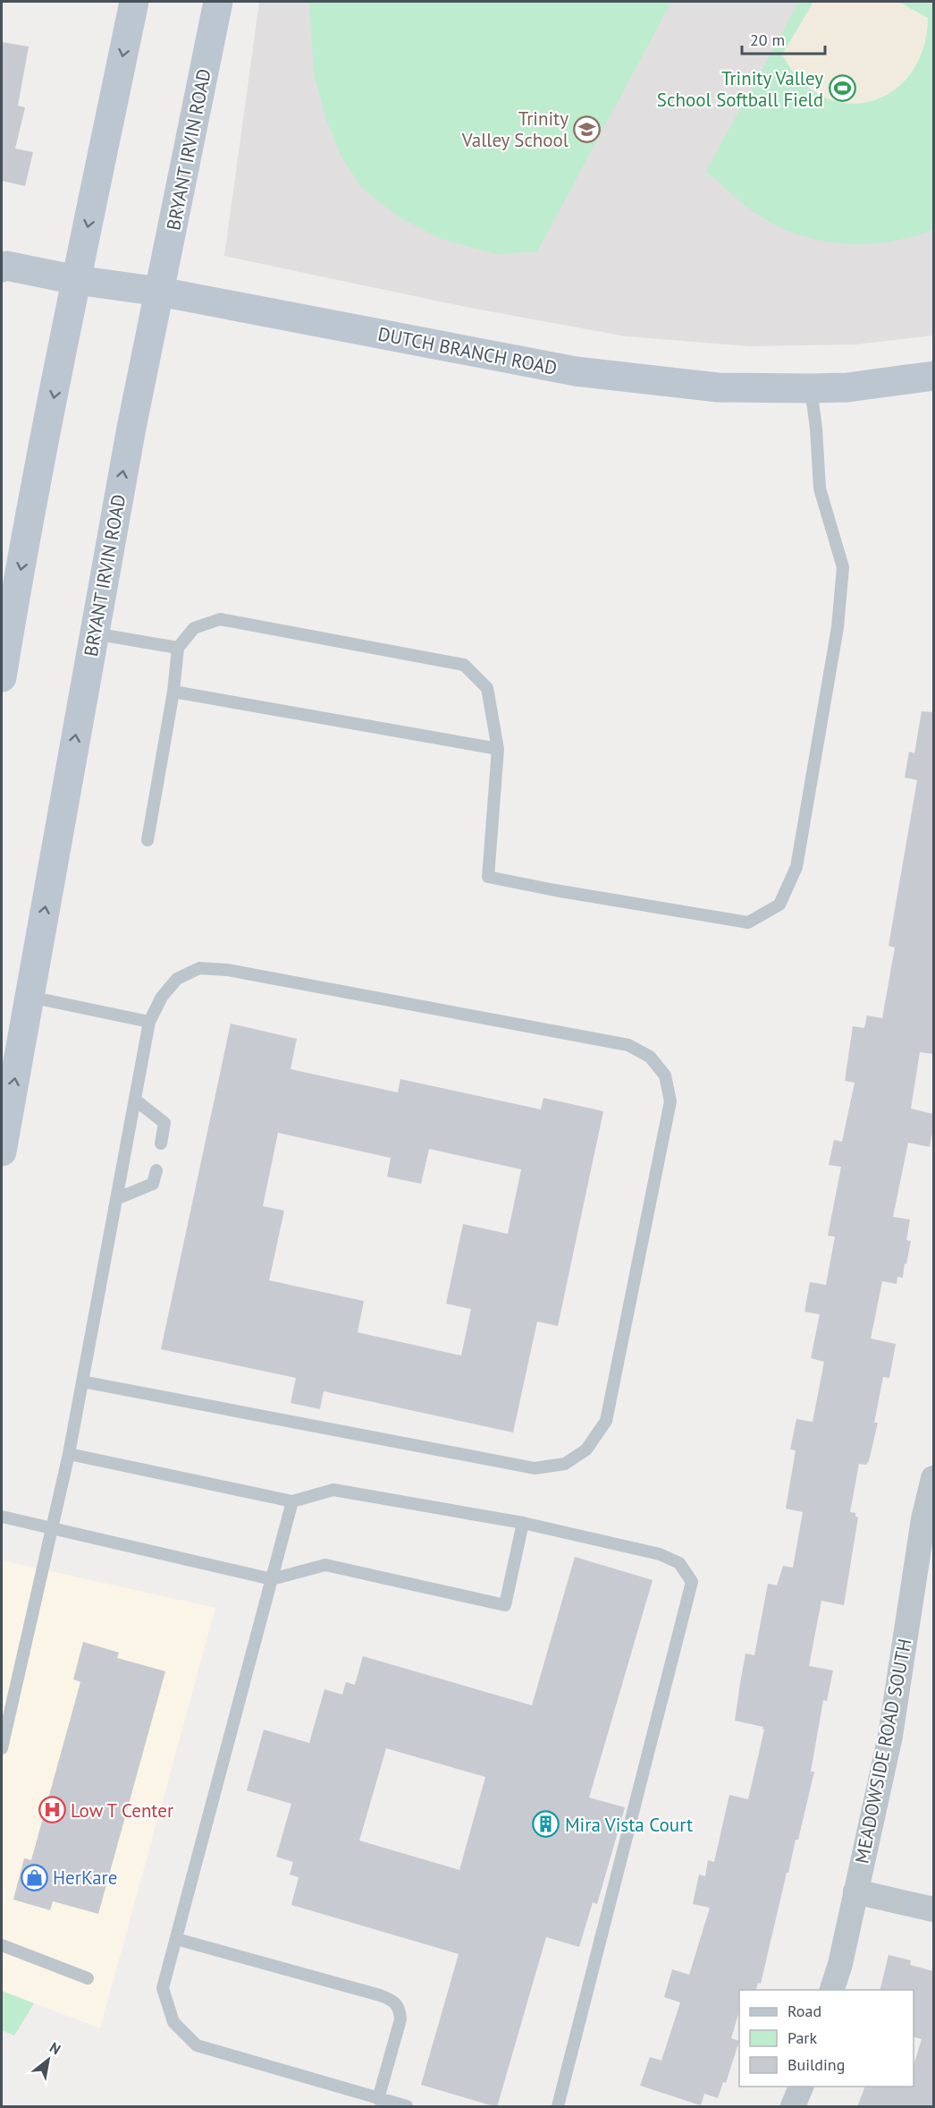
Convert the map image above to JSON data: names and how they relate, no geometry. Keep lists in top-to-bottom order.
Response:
{
  "streets": {
    "main road": ["BRYANT IRVIN ROAD", "DUTCH BRANCH ROAD"],
    "street": ["MEADOWSIDE ROAD SOUTH"]
  },
  "crossings": [
    ["BRYANT IRVIN ROAD", "DUTCH BRANCH ROAD"]
  ],
  "places": {
    "sports": ["Trinity Valley School Softball Field"],
    "school or university": ["Trinity Valley School"],
    "hospital": ["Low T Center"],
    "building": ["Mira Vista Court"],
    "shop": ["HerKare"]
  },
  "legend": ["Road", "Park", "Building"],
  "scale_bar": "20 m",
  "north": "top right"
}
